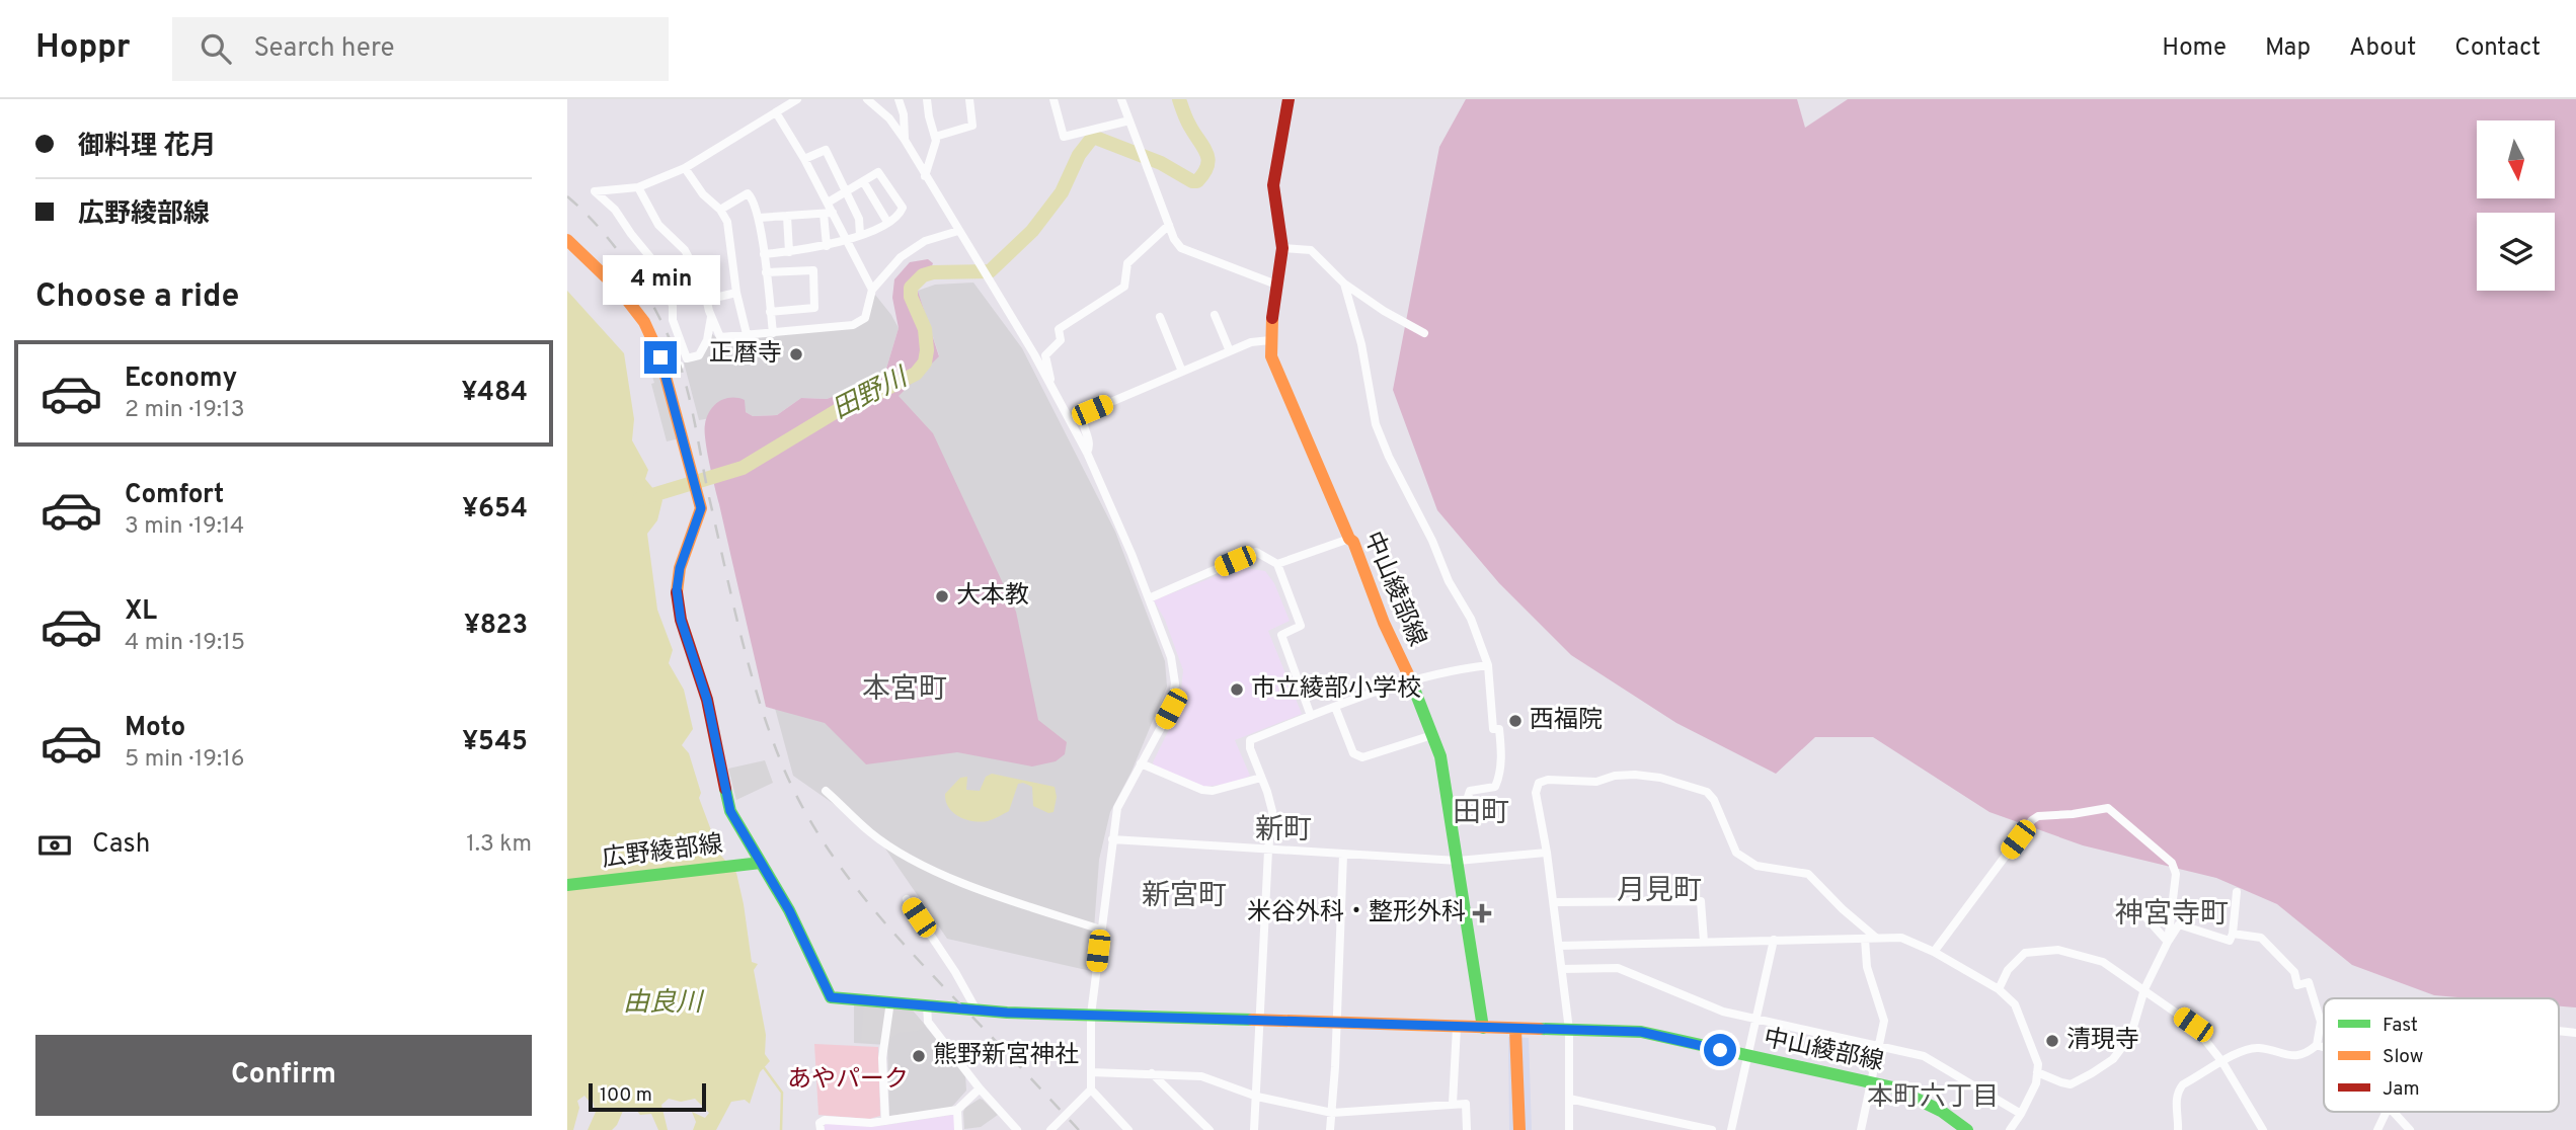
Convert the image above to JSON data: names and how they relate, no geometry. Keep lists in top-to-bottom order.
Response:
{
  "streets": {
    "main road": ["中山綾部線", "広野綾部線"]
  },
  "districts": [
    "本宮町",
    "田町",
    "新町",
    "月見町",
    "新宮町",
    "神宮寺町",
    "本町六丁目"
  ],
  "water": ["田野川", "由良川"],
  "parks": ["あやパーク"],
  "places": {
    "other": [
      "正暦寺",
      "大本教",
      "市立綾部小学校",
      "西福院",
      "清現寺",
      "熊野新宮神社"
    ],
    "health": ["米谷外科・整形外科"]
  },
  "legend": ["Fast", "Slow", "Jam"],
  "scale_bar": "100 m",
  "north": "bottom",
  "page": {
    "header": "Hoppr",
    "search": "Search here",
    "nav": [
      "Home",
      "Map",
      "About",
      "Contact"
    ],
    "banner": ["御料理 花月", "広野綾部線"],
    "heading": "Choose a ride",
    "bubble": "4 min",
    "list": [
      {
        "name": "Economy",
        "note": "2 min · 19:13",
        "value": "¥484"
      },
      {
        "name": "Comfort",
        "note": "3 min · 19:14",
        "value": "¥654"
      },
      {
        "name": "XL",
        "note": "4 min · 19:15",
        "value": "¥823"
      },
      {
        "name": "Moto",
        "note": "5 min · 19:16",
        "value": "¥545"
      }
    ],
    "pay": ["Cash", "1.3 km"],
    "buttons": "Confirm",
    "scale": "100 m"
  }
}
